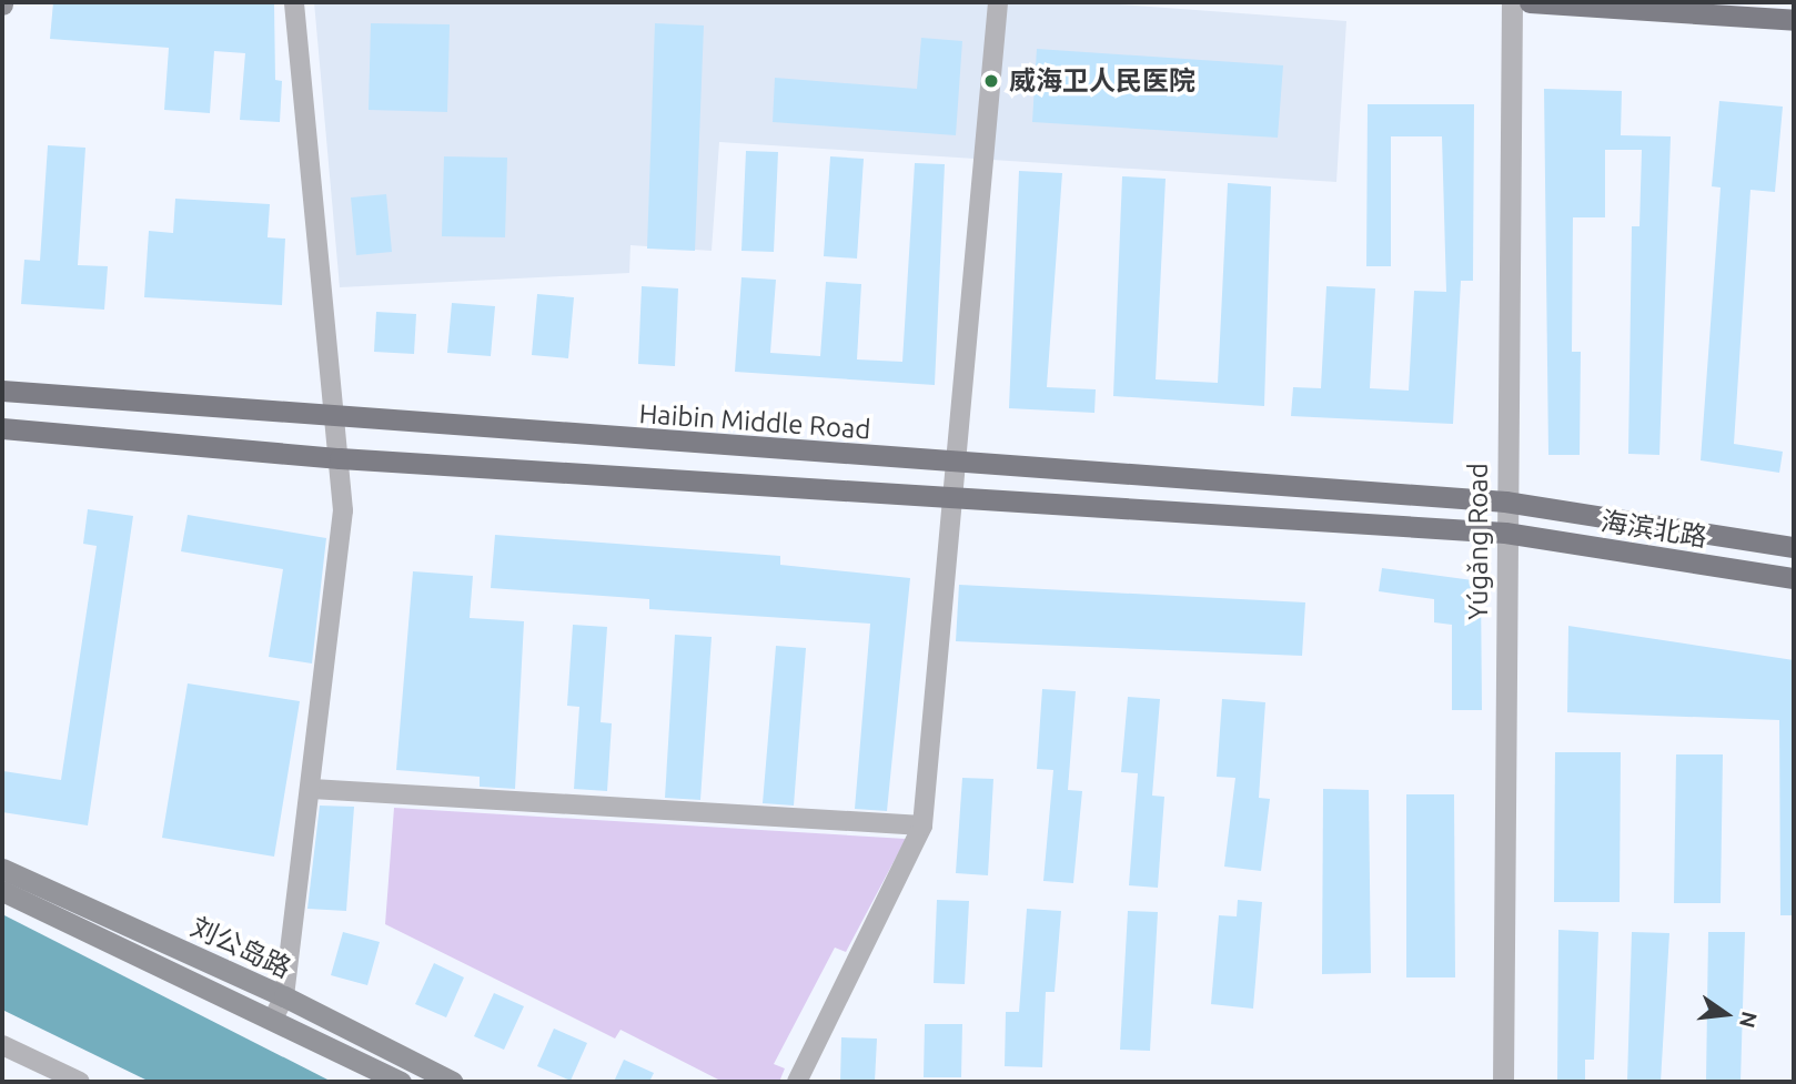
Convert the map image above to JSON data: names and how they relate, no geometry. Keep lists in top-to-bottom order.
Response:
{
  "streets": {
    "main road": ["Haibin Middle Road", "海滨北路", "刘公岛路"],
    "street": ["Yúgǎng Road"]
  },
  "crossings": [
    ["Haibin Middle Road", "海滨北路"],
    ["Haibin Middle Road", "Yúgǎng Road"],
    ["海滨北路", "Yúgǎng Road"]
  ],
  "places": ["威海卫人民医院"],
  "north": "right"
}
